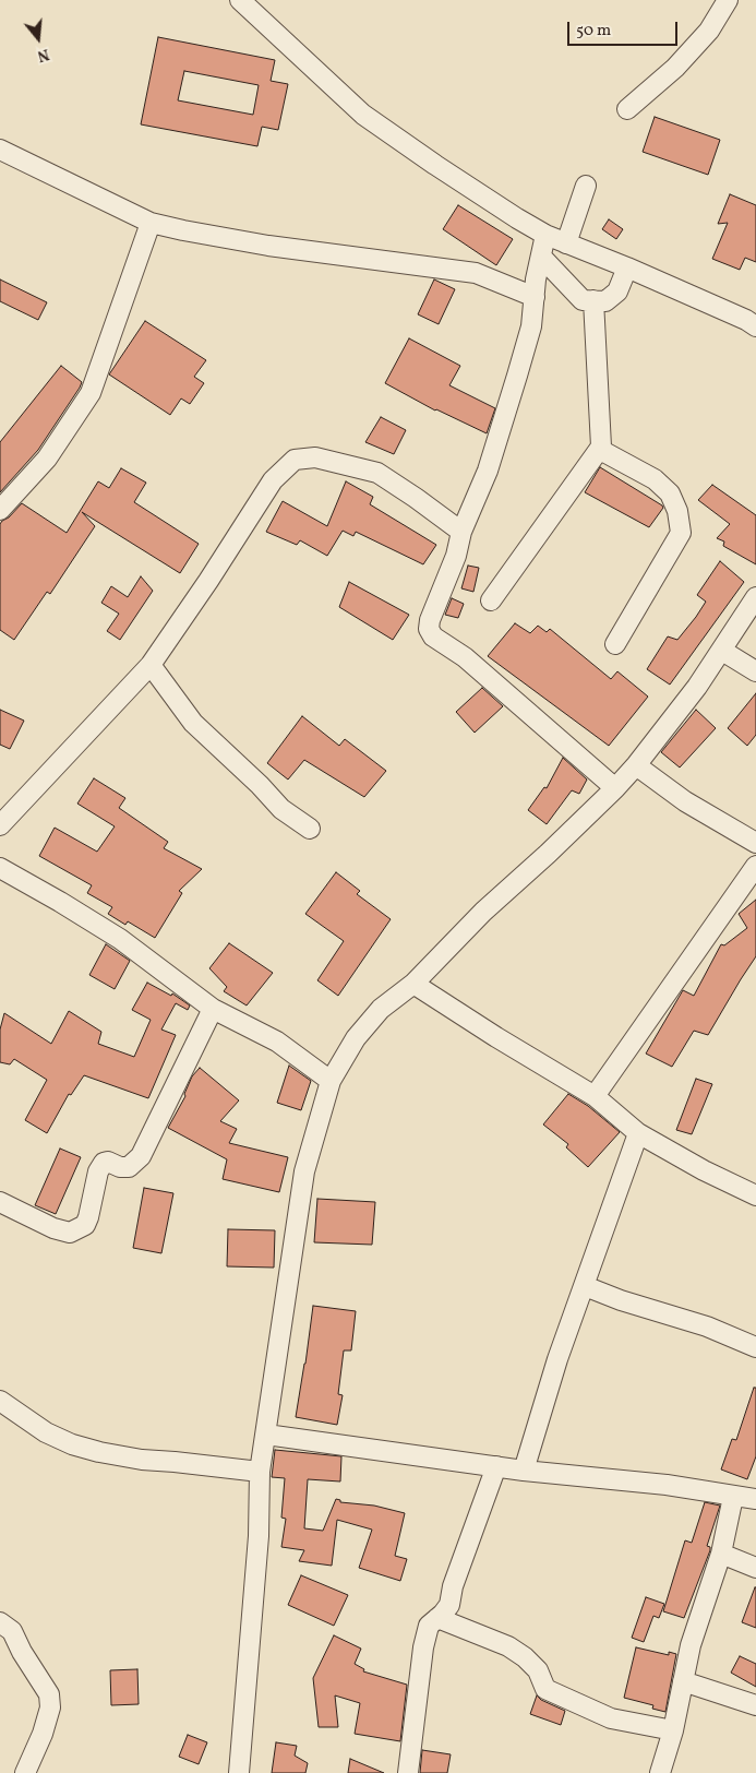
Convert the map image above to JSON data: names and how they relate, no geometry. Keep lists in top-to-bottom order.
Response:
{
  "scale_bar": "50 m",
  "north": "bottom"
}
